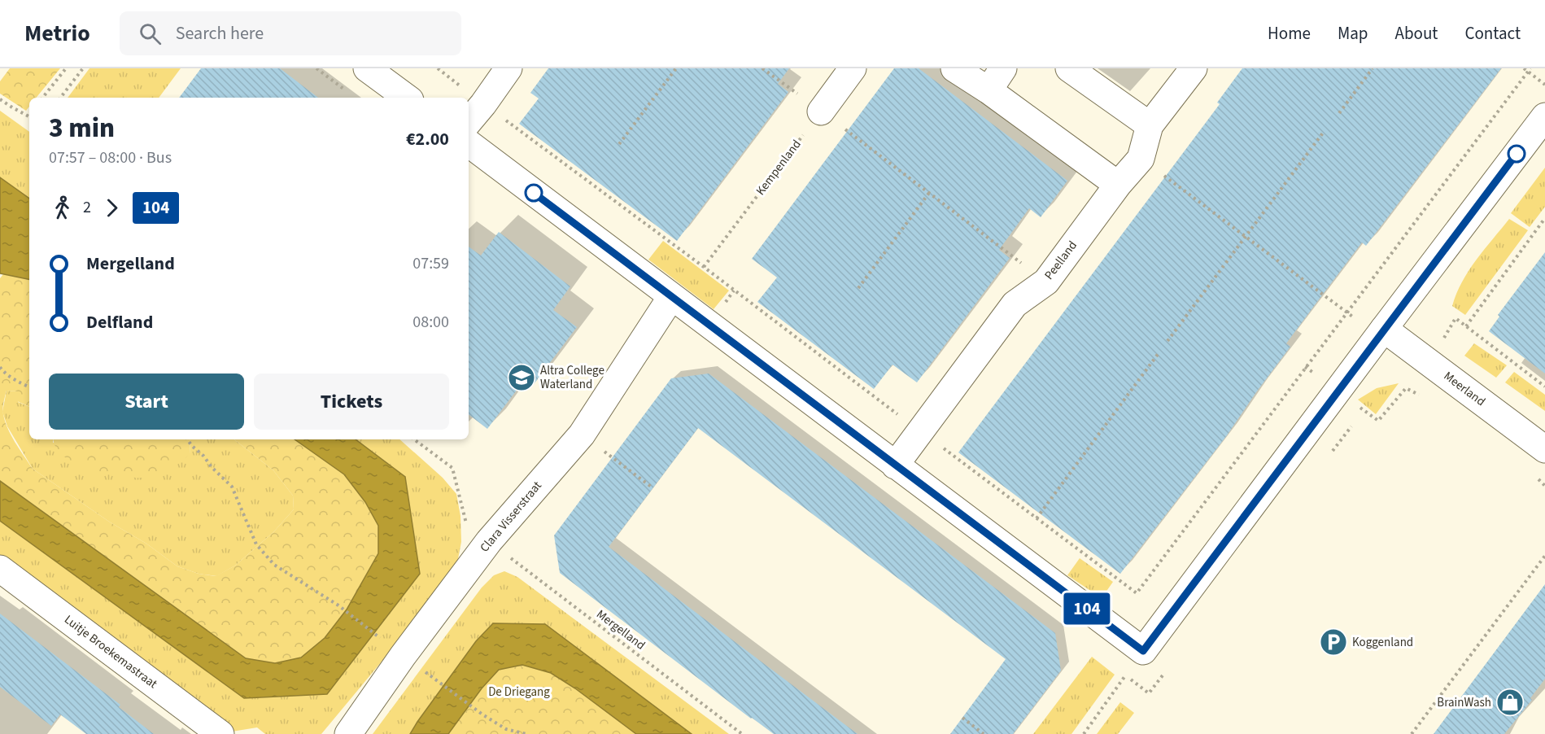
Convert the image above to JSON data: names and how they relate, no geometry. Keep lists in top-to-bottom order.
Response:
{
  "streets": {
    "street": [
      "Peelland",
      "Meerland",
      "Clara Visserstraat",
      "Luitje Broekemastraat"
    ],
    "path": ["Kempenland", "Mergelland"]
  },
  "crossings": [
    ["Clara Visserstraat", "Mergelland"]
  ],
  "parks": ["De Driegang"],
  "places": {
    "school or university": ["Altra College Waterland"],
    "parking": ["Koggenland"],
    "shop": ["BrainWash"]
  },
  "lines": ["bus line 104"],
  "page": {
    "header": "Metrio",
    "search": "Search here",
    "nav": [
      "Home",
      "Map",
      "About",
      "Contact"
    ],
    "on_map": "104",
    "heading": ["3 min", "07:57 – 08:00 · Bus", "€2.00"],
    "legs": ["2", "104"],
    "list": [
      {
        "name": "Mergelland",
        "value": "07:59"
      },
      {
        "name": "Delfland",
        "value": "08:00"
      }
    ],
    "buttons": ["Start", "Tickets"]
  }
}
